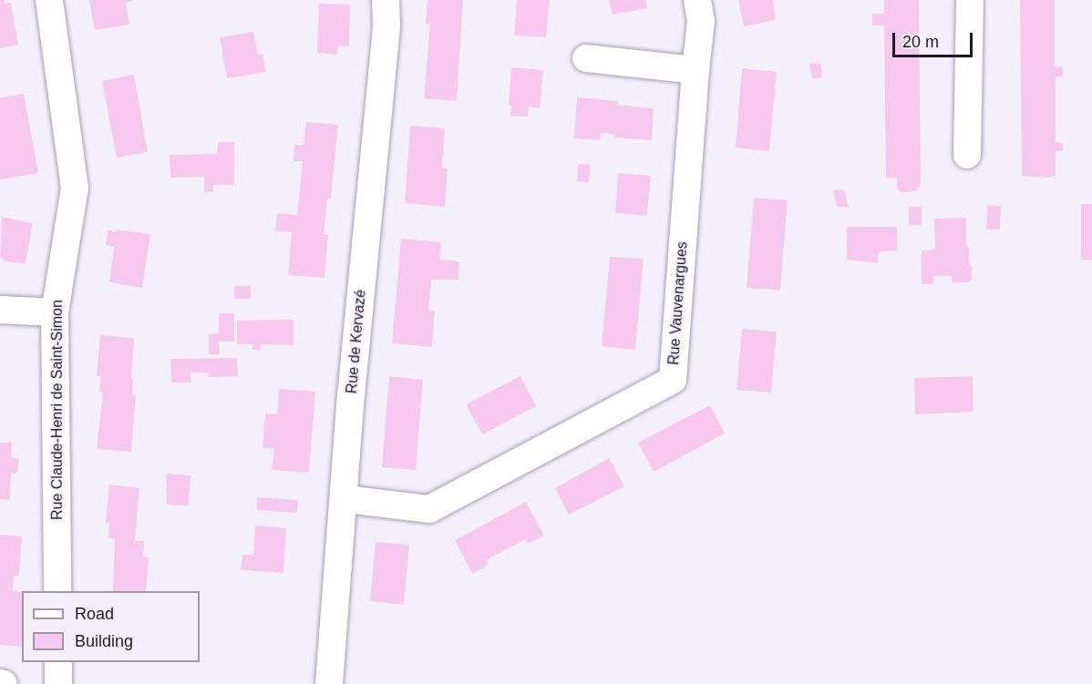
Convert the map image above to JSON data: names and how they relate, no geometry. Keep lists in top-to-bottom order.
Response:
{
  "streets": {
    "street": ["Rue Vauvenargues", "Rue de Kervazé", "Rue Claude-Henri de Saint-Simon"]
  },
  "crossings": [
    ["Rue Vauvenargues", "Rue de Kervazé"]
  ],
  "legend": ["Road", "Building"],
  "scale_bar": "20 m"
}
